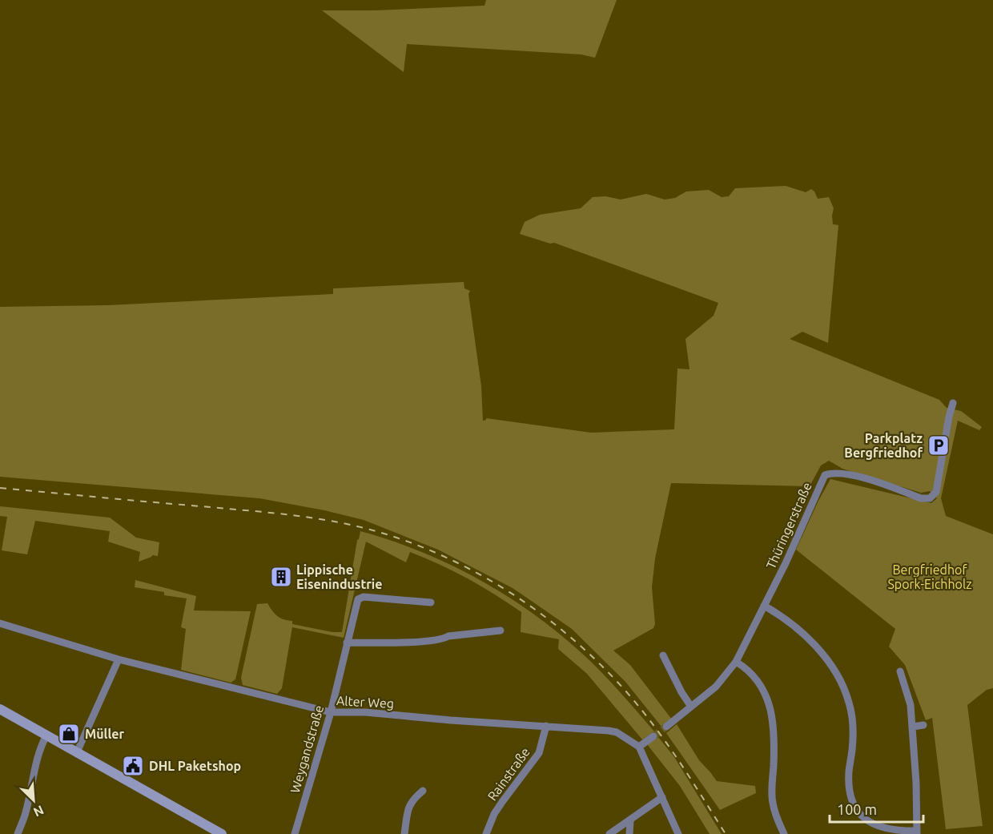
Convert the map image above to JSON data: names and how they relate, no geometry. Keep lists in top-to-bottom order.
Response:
{
  "streets": {
    "street": [
      "Thüringerstraße",
      "Alter Weg",
      "Weygandstraße",
      "Rainstraße"
    ]
  },
  "crossings": [
    ["Alter Weg", "Weygandstraße"],
    ["Alter Weg", "Rainstraße"]
  ],
  "parks": ["Bergfriedhof Spork-Eichholz"],
  "places": {
    "parking": ["Parkplatz Bergfriedhof"],
    "building": ["Lippische Eisenindustrie"],
    "shop": ["Müller"],
    "public building": ["DHL Paketshop"]
  },
  "scale_bar": "100 m",
  "north": "bottom right"
}
